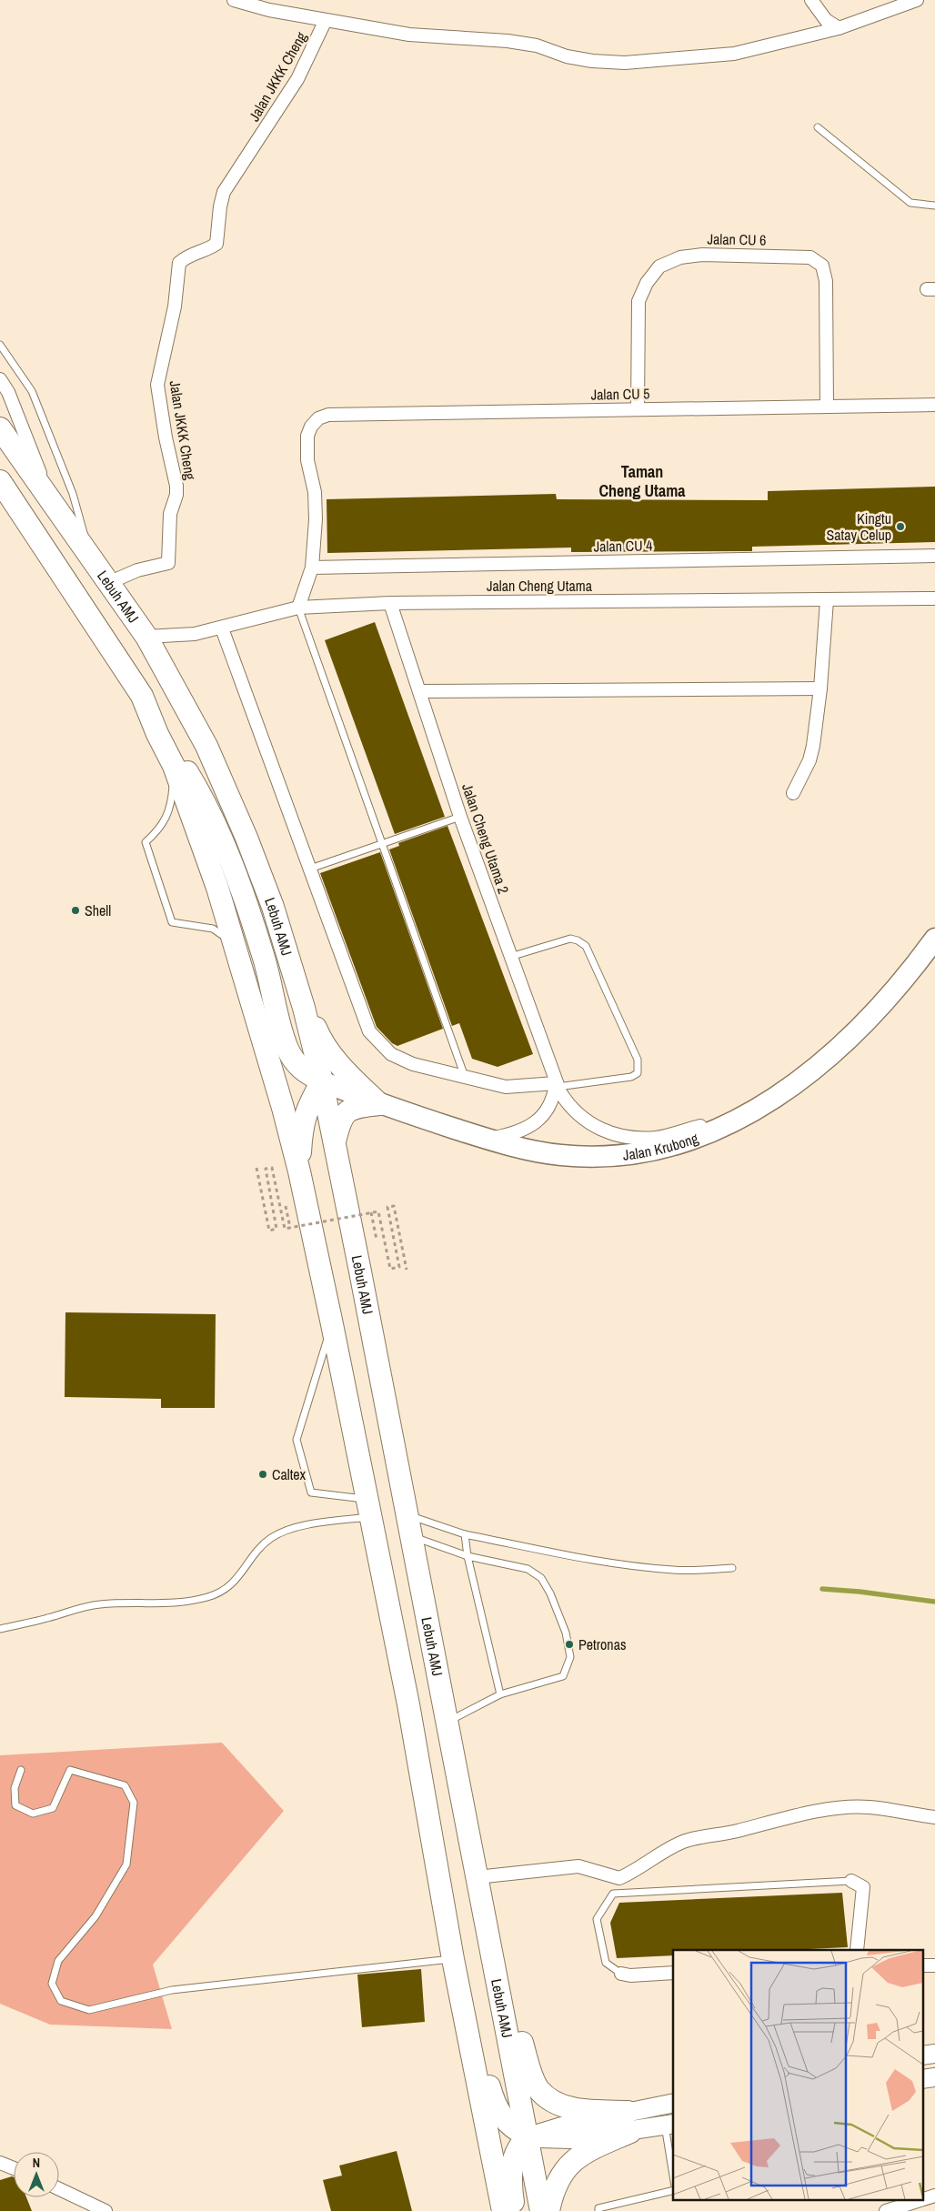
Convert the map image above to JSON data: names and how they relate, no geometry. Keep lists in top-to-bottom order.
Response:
{
  "streets": {
    "highway": ["Lebuh AMJ"],
    "main road": ["Jalan Krubong"],
    "street": [
      "Jalan JKKK Cheng",
      "Jalan CU 6",
      "Jalan CU 5",
      "Jalan CU 4",
      "Jalan Cheng Utama",
      "Jalan Cheng Utama 2"
    ]
  },
  "crossings": [
    ["Jalan JKKK Cheng", "Lebuh AMJ"],
    ["Jalan CU 6", "Jalan CU 5"],
    ["Jalan CU 5", "Jalan CU 4"],
    ["Jalan Cheng Utama", "Lebuh AMJ"],
    ["Jalan Cheng Utama", "Jalan Cheng Utama 2"],
    ["Lebuh AMJ", "Jalan Krubong"],
    ["Jalan Cheng Utama 2", "Jalan Krubong"]
  ],
  "districts": ["Taman Cheng Utama"],
  "places": [
    "Kingtu Satay Celup",
    "Shell",
    "Caltex",
    "Petronas"
  ],
  "north": "top"
}
